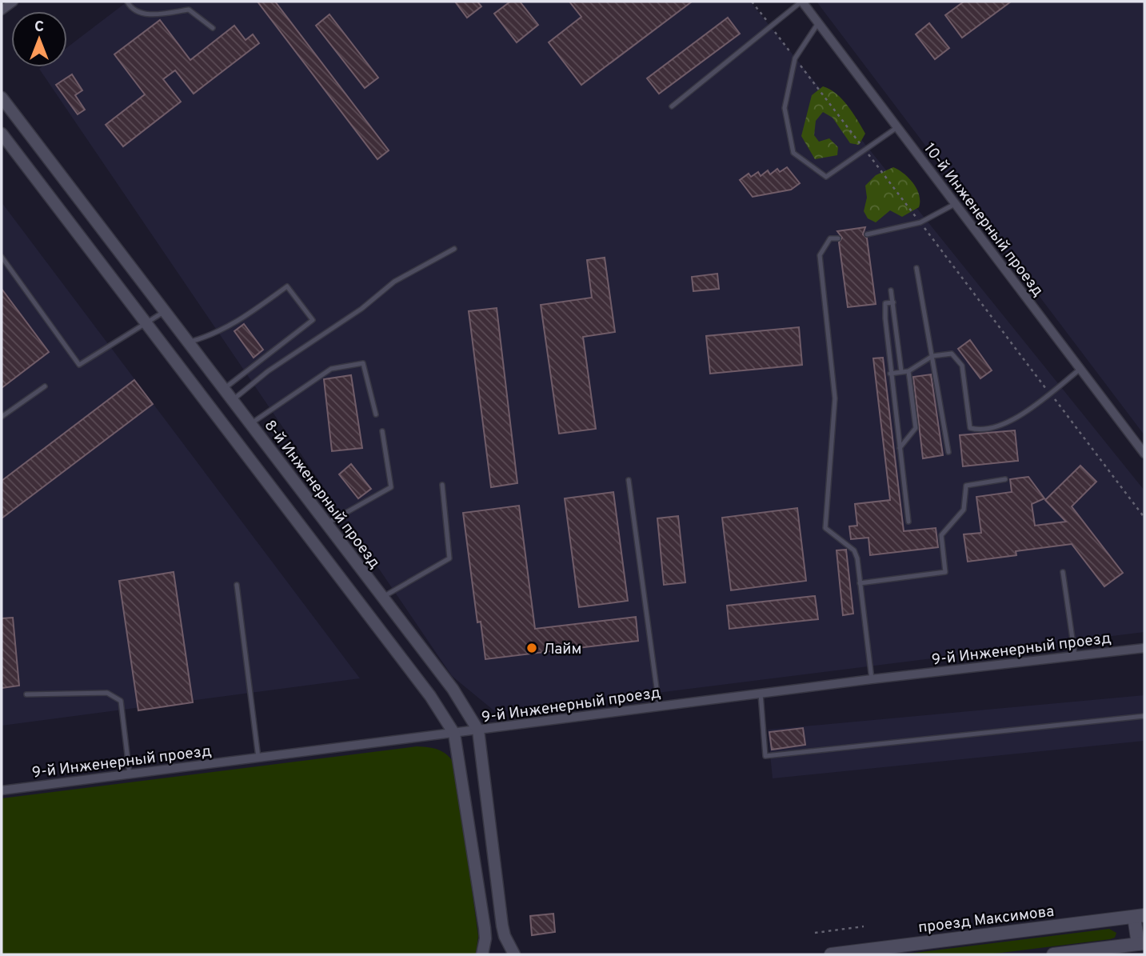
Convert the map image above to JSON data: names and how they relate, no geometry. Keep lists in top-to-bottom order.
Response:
{
  "streets": {
    "main road": ["проезд Максимова"],
    "street": ["10-й Инженерный проезд", "8-й Инженерный проезд", "9-й Инженерный проезд"]
  },
  "crossings": [
    ["8-й Инженерный проезд", "9-й Инженерный проезд"]
  ],
  "places": ["Лайм"],
  "north": "top"
}
